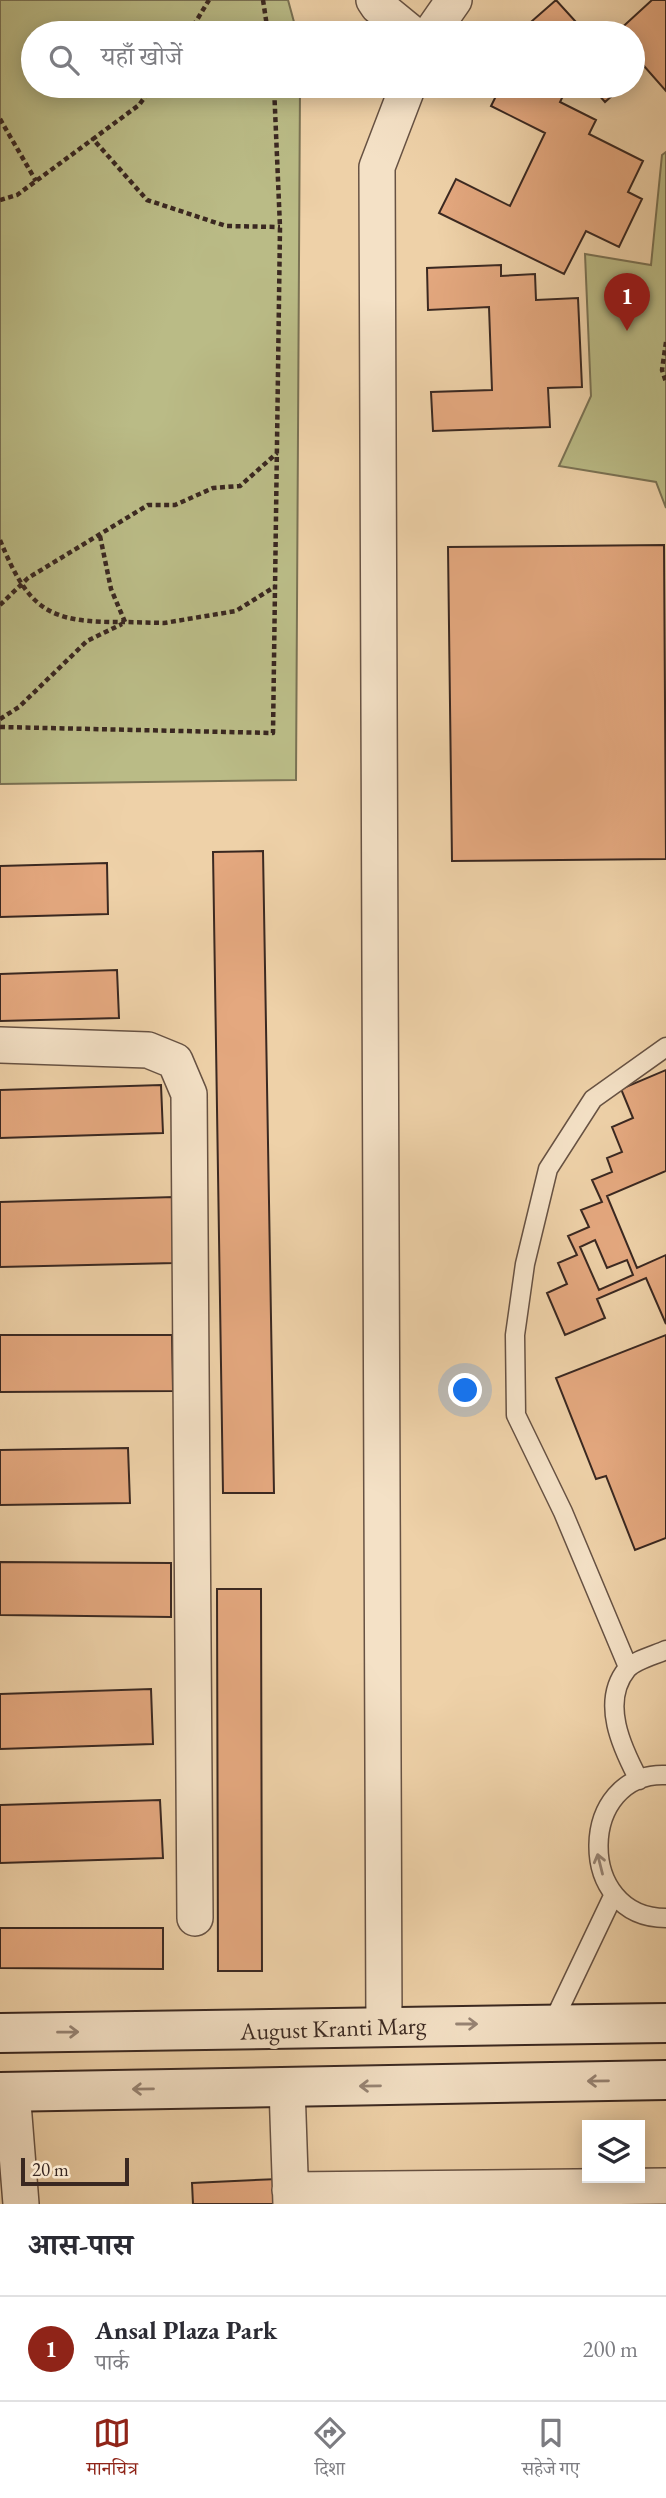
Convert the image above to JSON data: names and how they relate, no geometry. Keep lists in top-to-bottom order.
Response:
{
  "streets": {
    "main road": ["August Kranti Marg"]
  },
  "scale_bar": "20 m",
  "page": {
    "search": "यहाँ खोजें",
    "pins": "1",
    "scale": "20 m",
    "heading": "आस-पास",
    "list": [
      {
        "mark": "1",
        "name": "Ansal Plaza Park",
        "note": "पार्क",
        "value": "200 m"
      }
    ],
    "nav": ["मानचित्र", "दिशा", "सहेजे गए"]
  }
}
